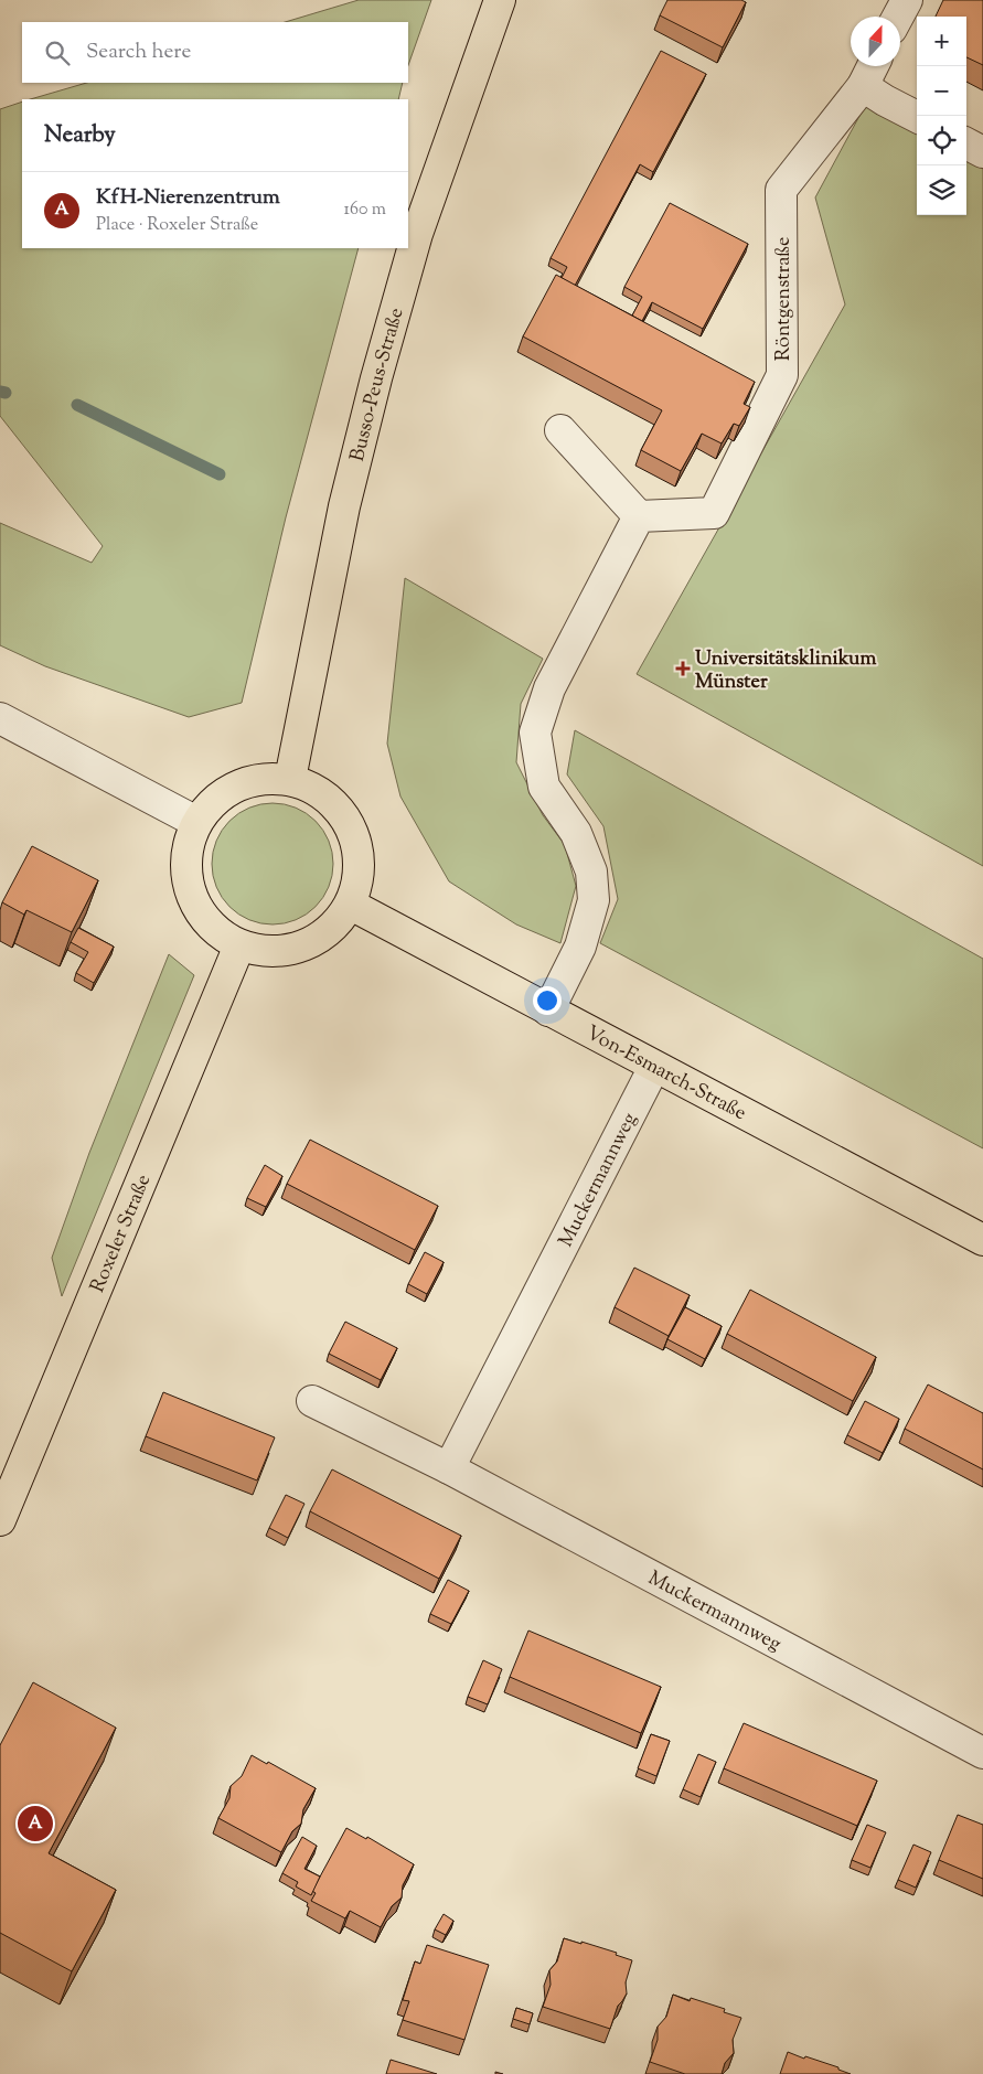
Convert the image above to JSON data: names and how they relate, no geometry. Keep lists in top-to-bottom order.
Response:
{
  "streets": {
    "main road": ["Busso-Peus-Straße", "Von-Esmarch-Straße", "Roxeler Straße"],
    "street": ["Röntgenstraße", "Muckermannweg"]
  },
  "crossings": [
    ["Busso-Peus-Straße", "Von-Esmarch-Straße"],
    ["Busso-Peus-Straße", "Roxeler Straße"],
    ["Von-Esmarch-Straße", "Muckermannweg"],
    ["Von-Esmarch-Straße", "Roxeler Straße"]
  ],
  "places": {
    "health": ["Universitätsklinikum Münster"]
  },
  "north": "top",
  "page": {
    "map_buttons": ["+", "−"],
    "search": "Search here",
    "heading": "Nearby",
    "list": [
      {
        "mark": "A",
        "name": "KfH-Nierenzentrum",
        "note": "Place · Roxeler Straße",
        "value": "160 m"
      }
    ],
    "pins": "A"
  }
}
